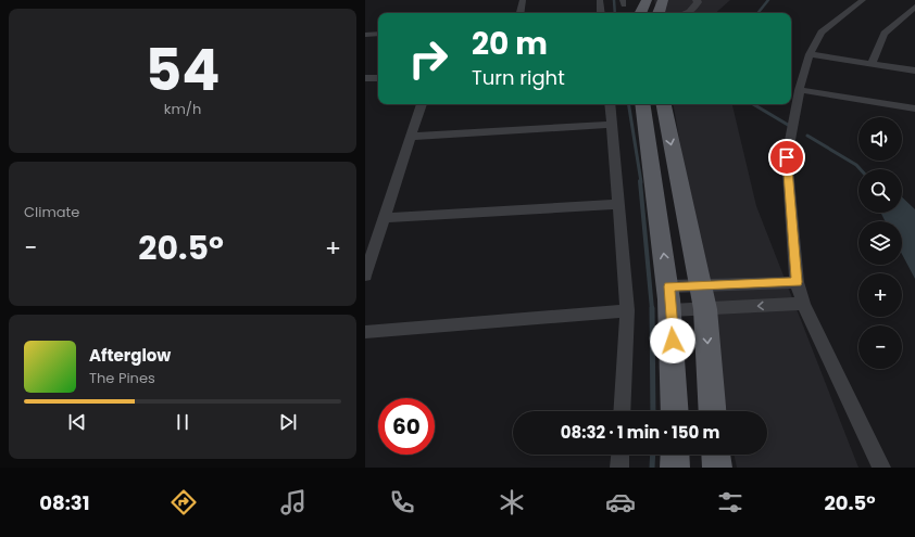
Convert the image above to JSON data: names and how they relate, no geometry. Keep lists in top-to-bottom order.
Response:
{
  "page": {
    "tile": [
      ["54", "km/h"],
      "Climate"
    ],
    "turn": ["20 m", "Turn right"],
    "map_buttons": ["+", "−"],
    "heat": ["−", "20.5°", "+"],
    "song": ["Afterglow", "The Pines"],
    "limit": "60",
    "trip": "08:32 · 1 min · 150 m",
    "tabs": ["08:31", "20.5°"]
  }
}
